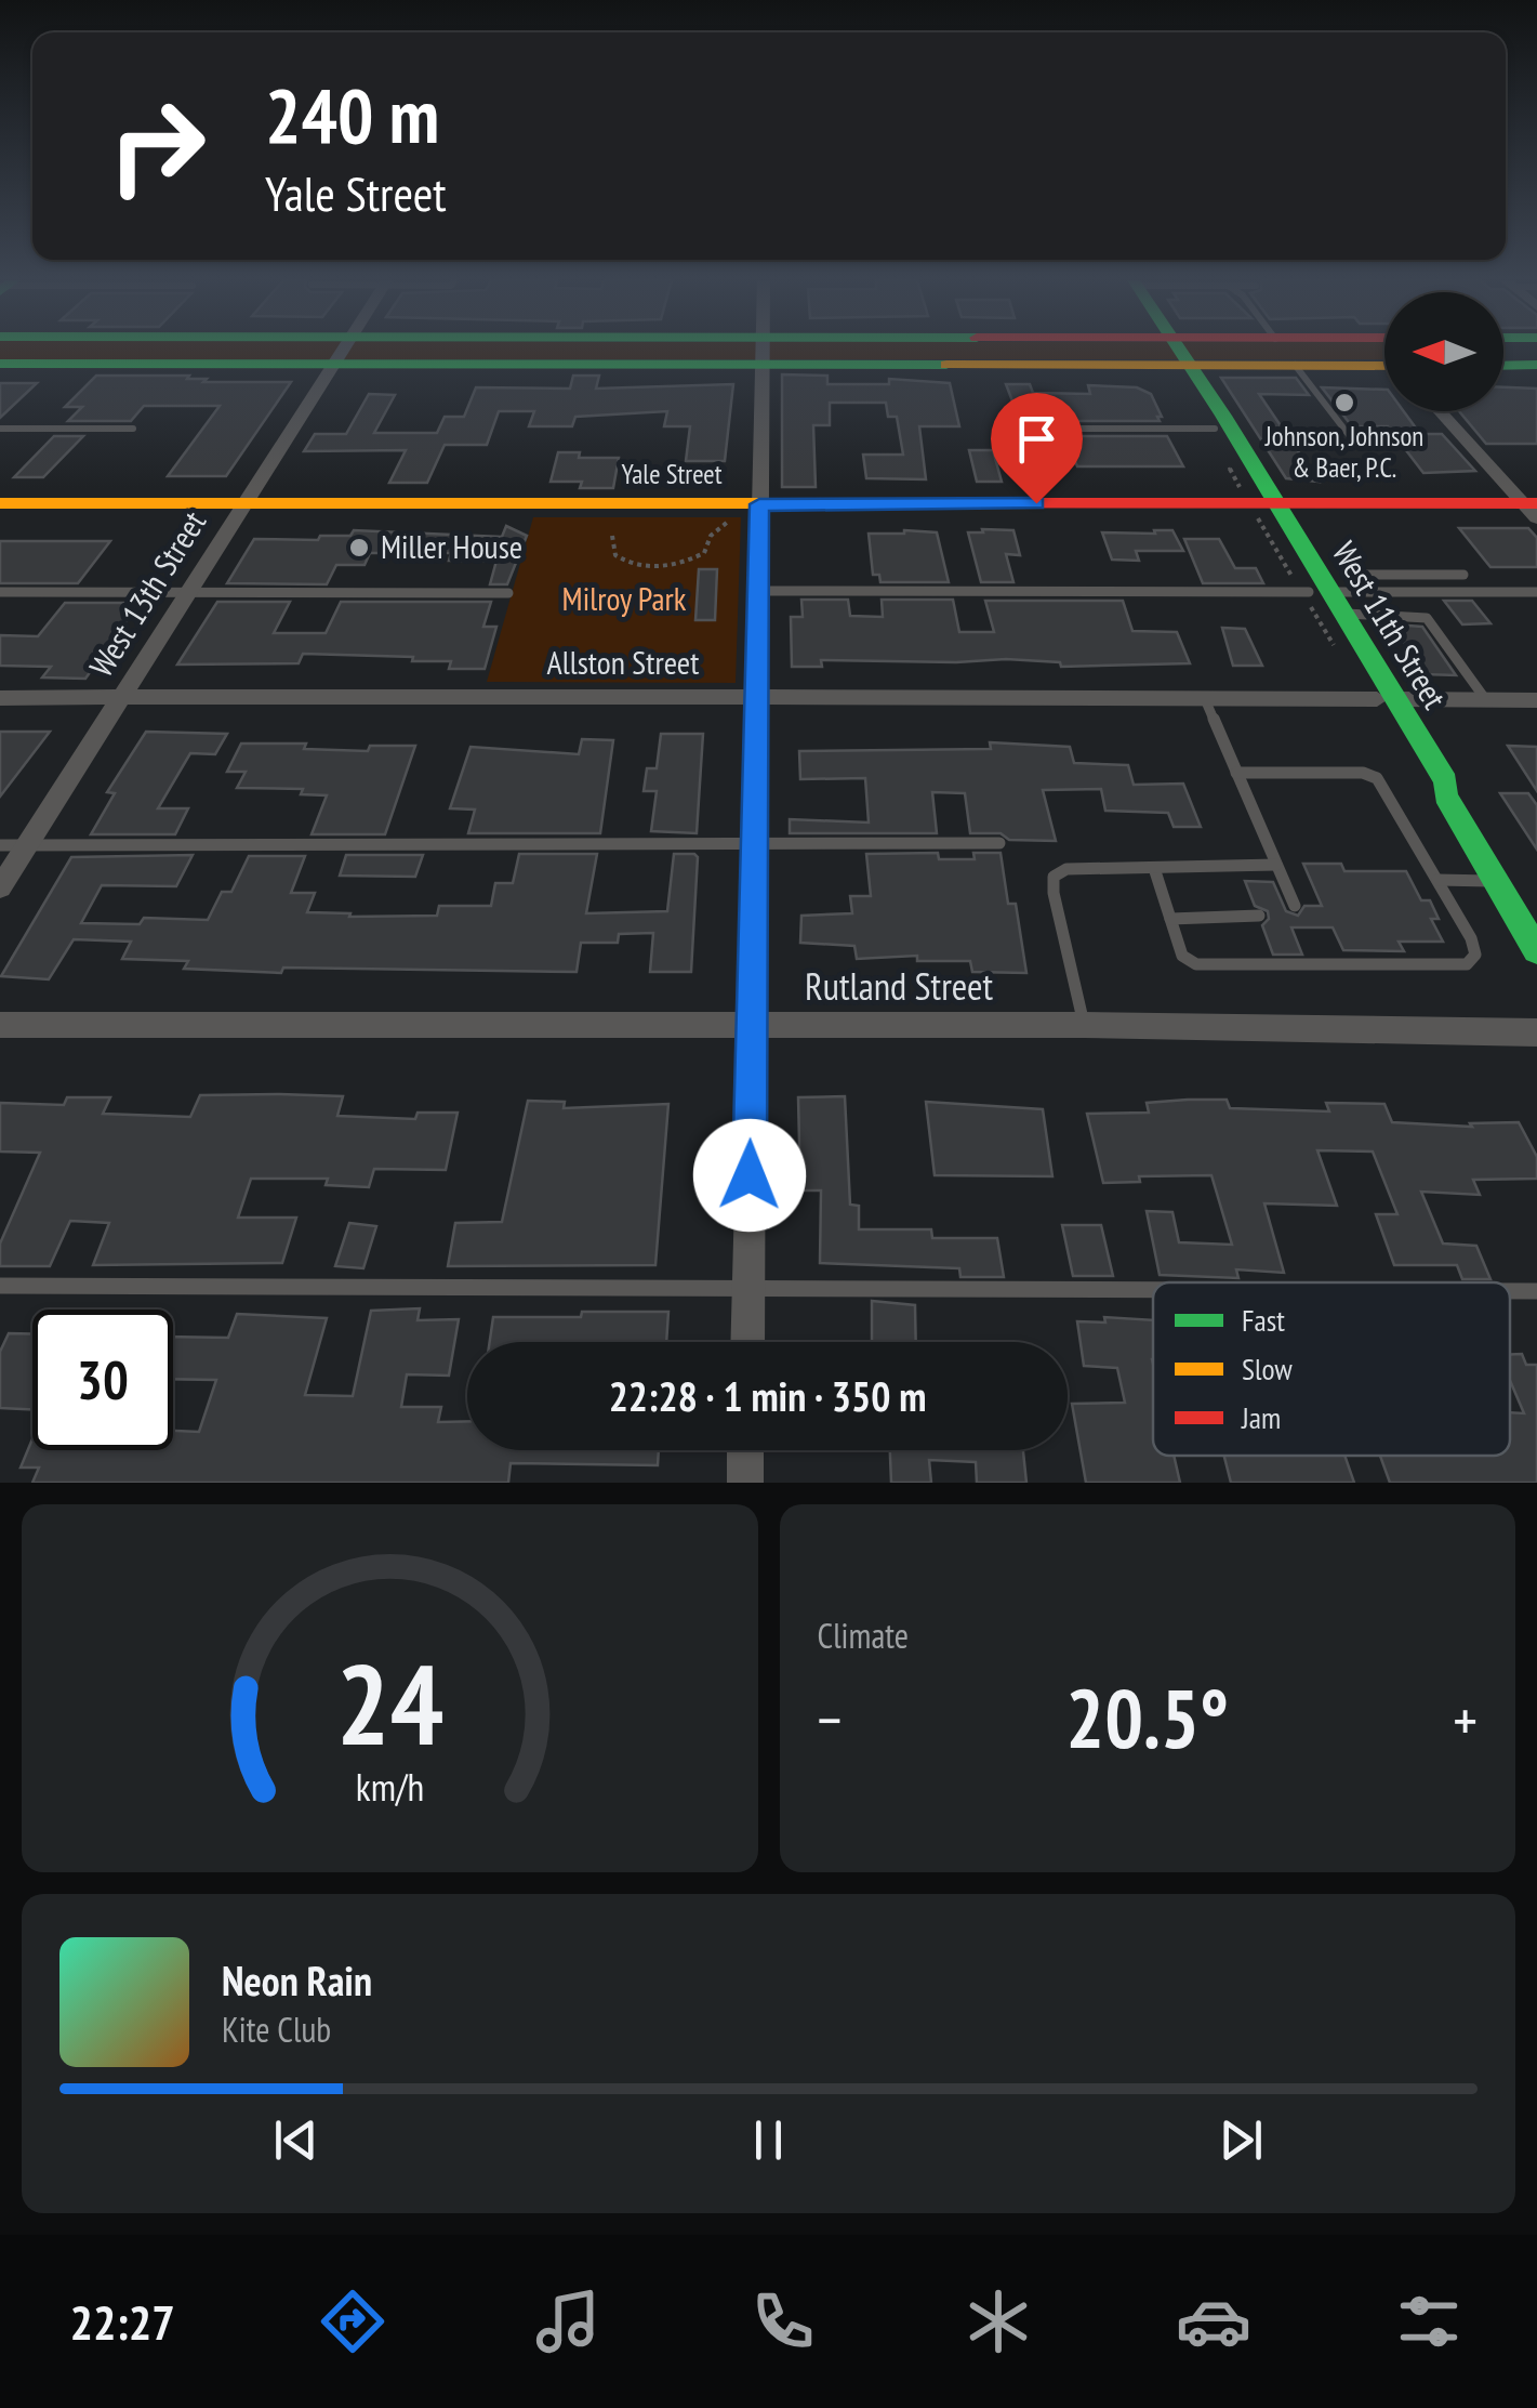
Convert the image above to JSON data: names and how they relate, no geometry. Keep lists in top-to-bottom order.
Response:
{
  "streets": {
    "main road": ["Yale Street", "West 11th Street"],
    "street": ["West 13th Street", "Allston Street", "Rutland Street"]
  },
  "crossings": [
    ["Yale Street", "West 13th Street"],
    ["Yale Street", "West 11th Street"],
    ["West 13th Street", "Allston Street"],
    ["West 11th Street", "Allston Street"]
  ],
  "parks": ["Milroy Park"],
  "places": ["Johnson, Johnson & Baer, P.C.", "Miller House"],
  "legend": ["Fast", "Slow", "Jam"],
  "north": "left",
  "page": {
    "turn": ["240 m", "Yale Street"],
    "limit": "30",
    "trip": "22:28 · 1 min · 350 m",
    "tile": "Climate",
    "heat": ["−", "20.5°", "+"],
    "song": ["Neon Rain", "Kite Club"],
    "tabs": "22:27",
    "gauge": ["24", "km/h"]
  }
}
